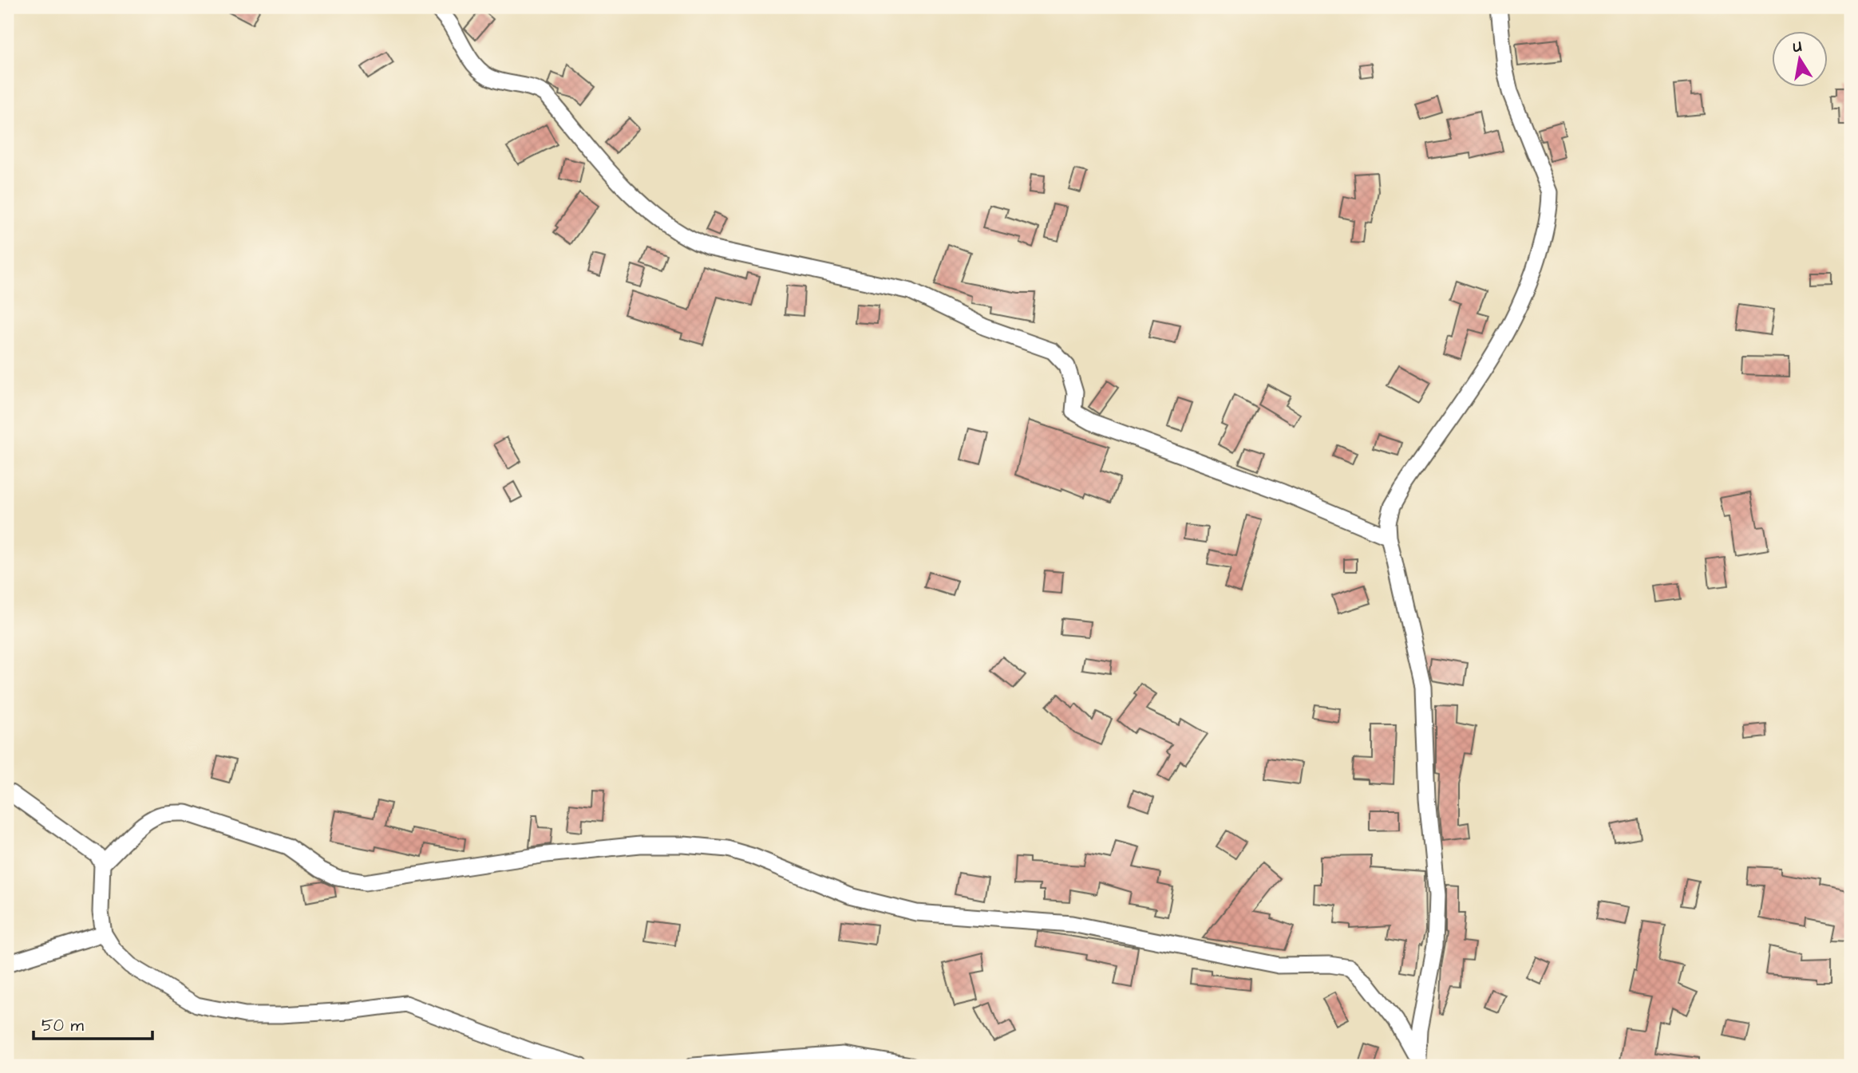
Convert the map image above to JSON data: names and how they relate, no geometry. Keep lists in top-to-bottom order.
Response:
{
  "scale_bar": "50 m",
  "north": "top"
}
